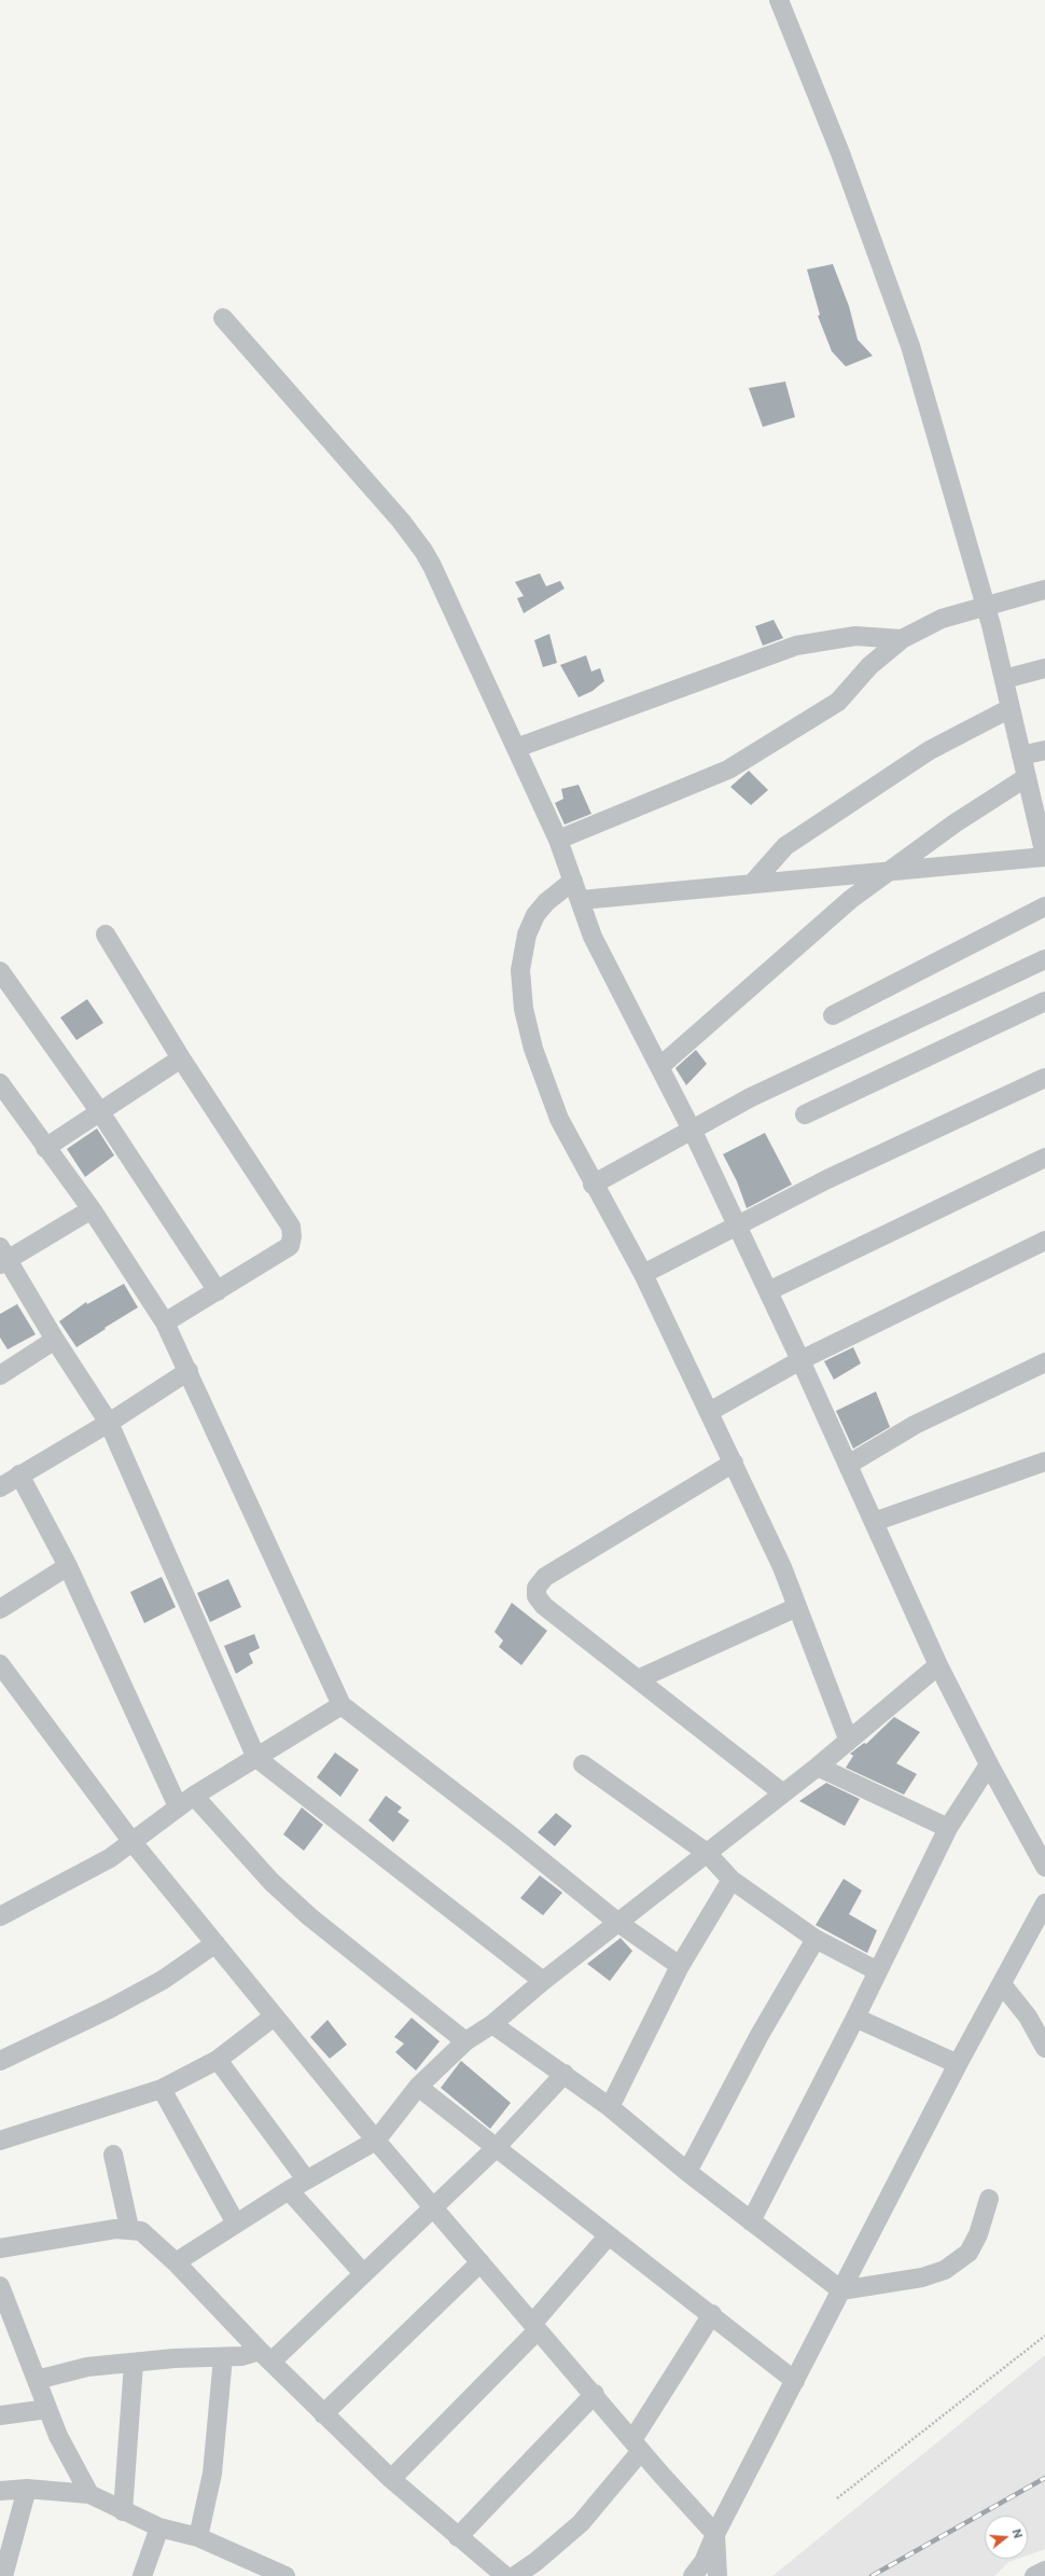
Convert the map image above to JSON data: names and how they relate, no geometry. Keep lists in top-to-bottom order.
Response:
{
  "north": "right"
}
